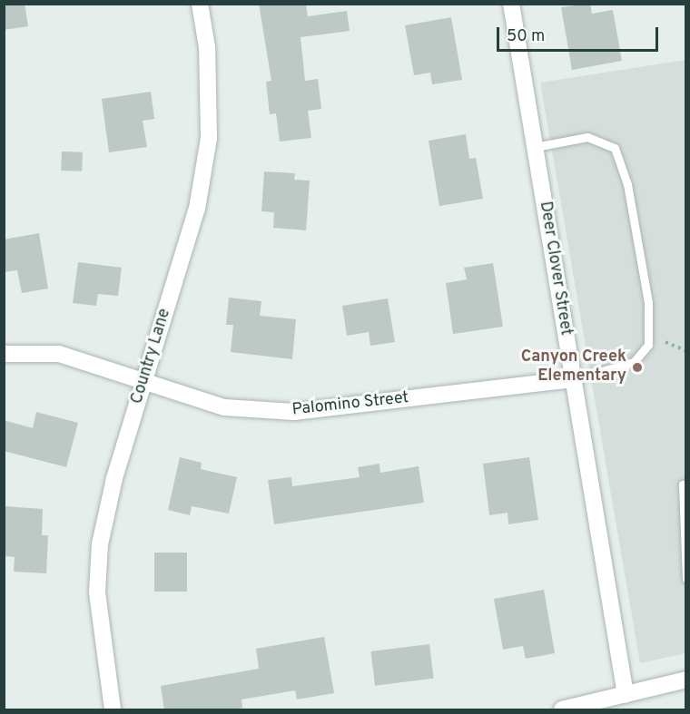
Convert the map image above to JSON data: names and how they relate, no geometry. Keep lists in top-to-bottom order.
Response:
{
  "streets": {
    "street": ["Deer Clover Street", "Country Lane", "Palomino Street"]
  },
  "crossings": [
    ["Deer Clover Street", "Palomino Street"],
    ["Country Lane", "Palomino Street"]
  ],
  "places": ["Canyon Creek Elementary"],
  "scale_bar": "50 m"
}
